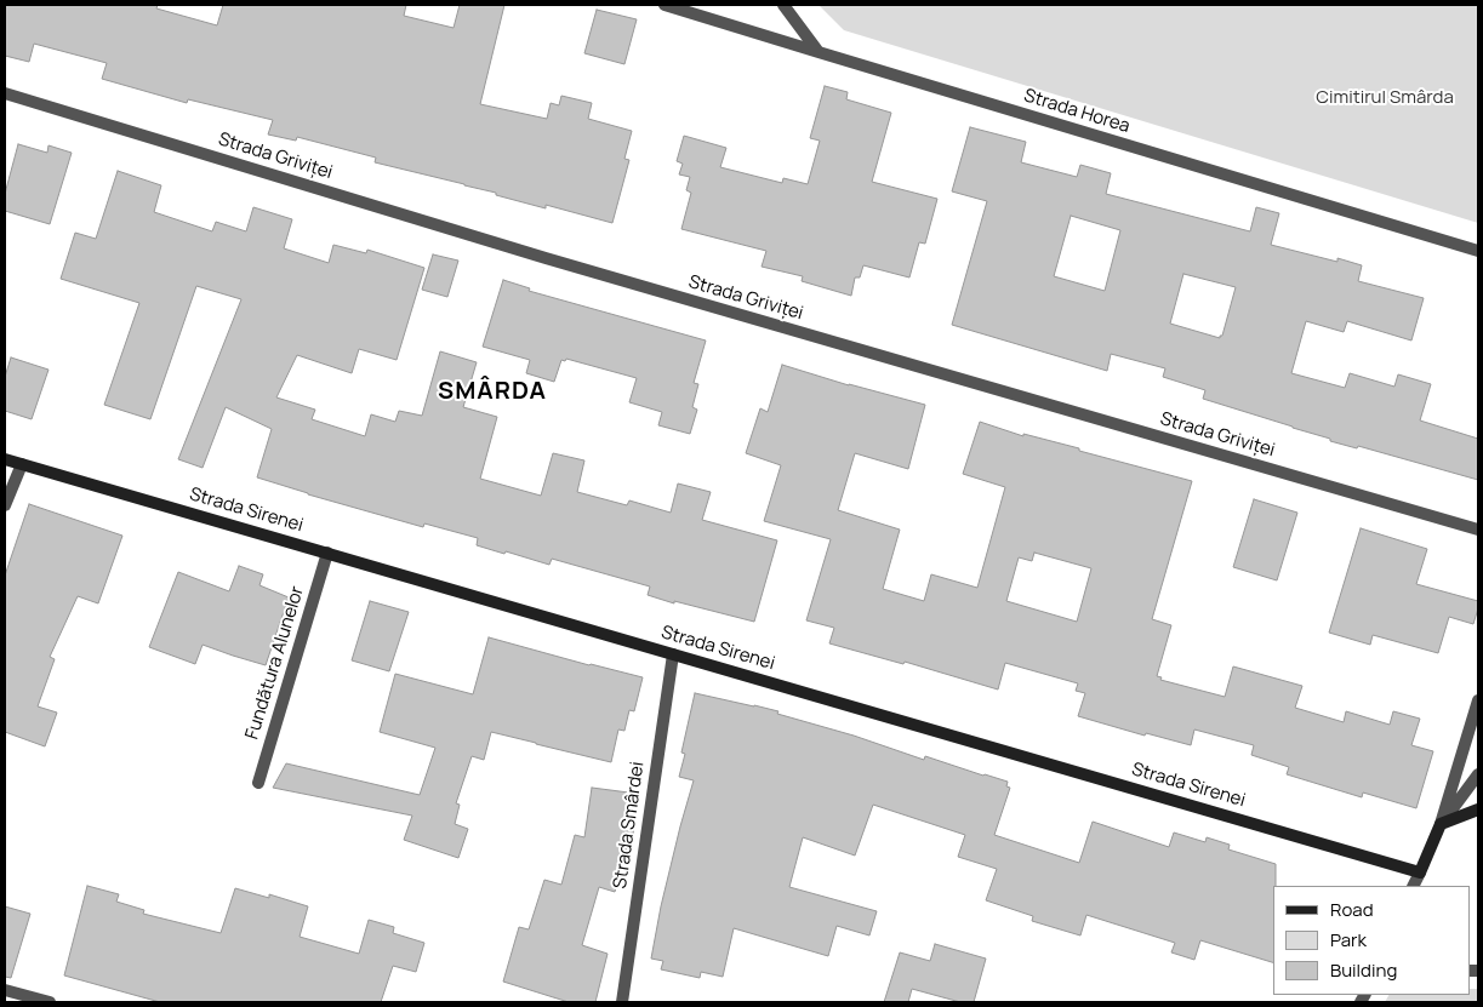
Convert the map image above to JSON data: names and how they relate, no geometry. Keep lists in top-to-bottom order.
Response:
{
  "streets": {
    "street": [
      "Strada Horea",
      "Strada Griviței",
      "Strada Sirenei",
      "Fundătura Alunelor",
      "Strada Smârdei"
    ]
  },
  "crossings": [
    ["Strada Sirenei", "Fundătura Alunelor"],
    ["Strada Sirenei", "Strada Smârdei"]
  ],
  "districts": ["SMÂRDA"],
  "parks": ["Cimitirul Smârda"],
  "legend": ["Road", "Park", "Building"]
}
